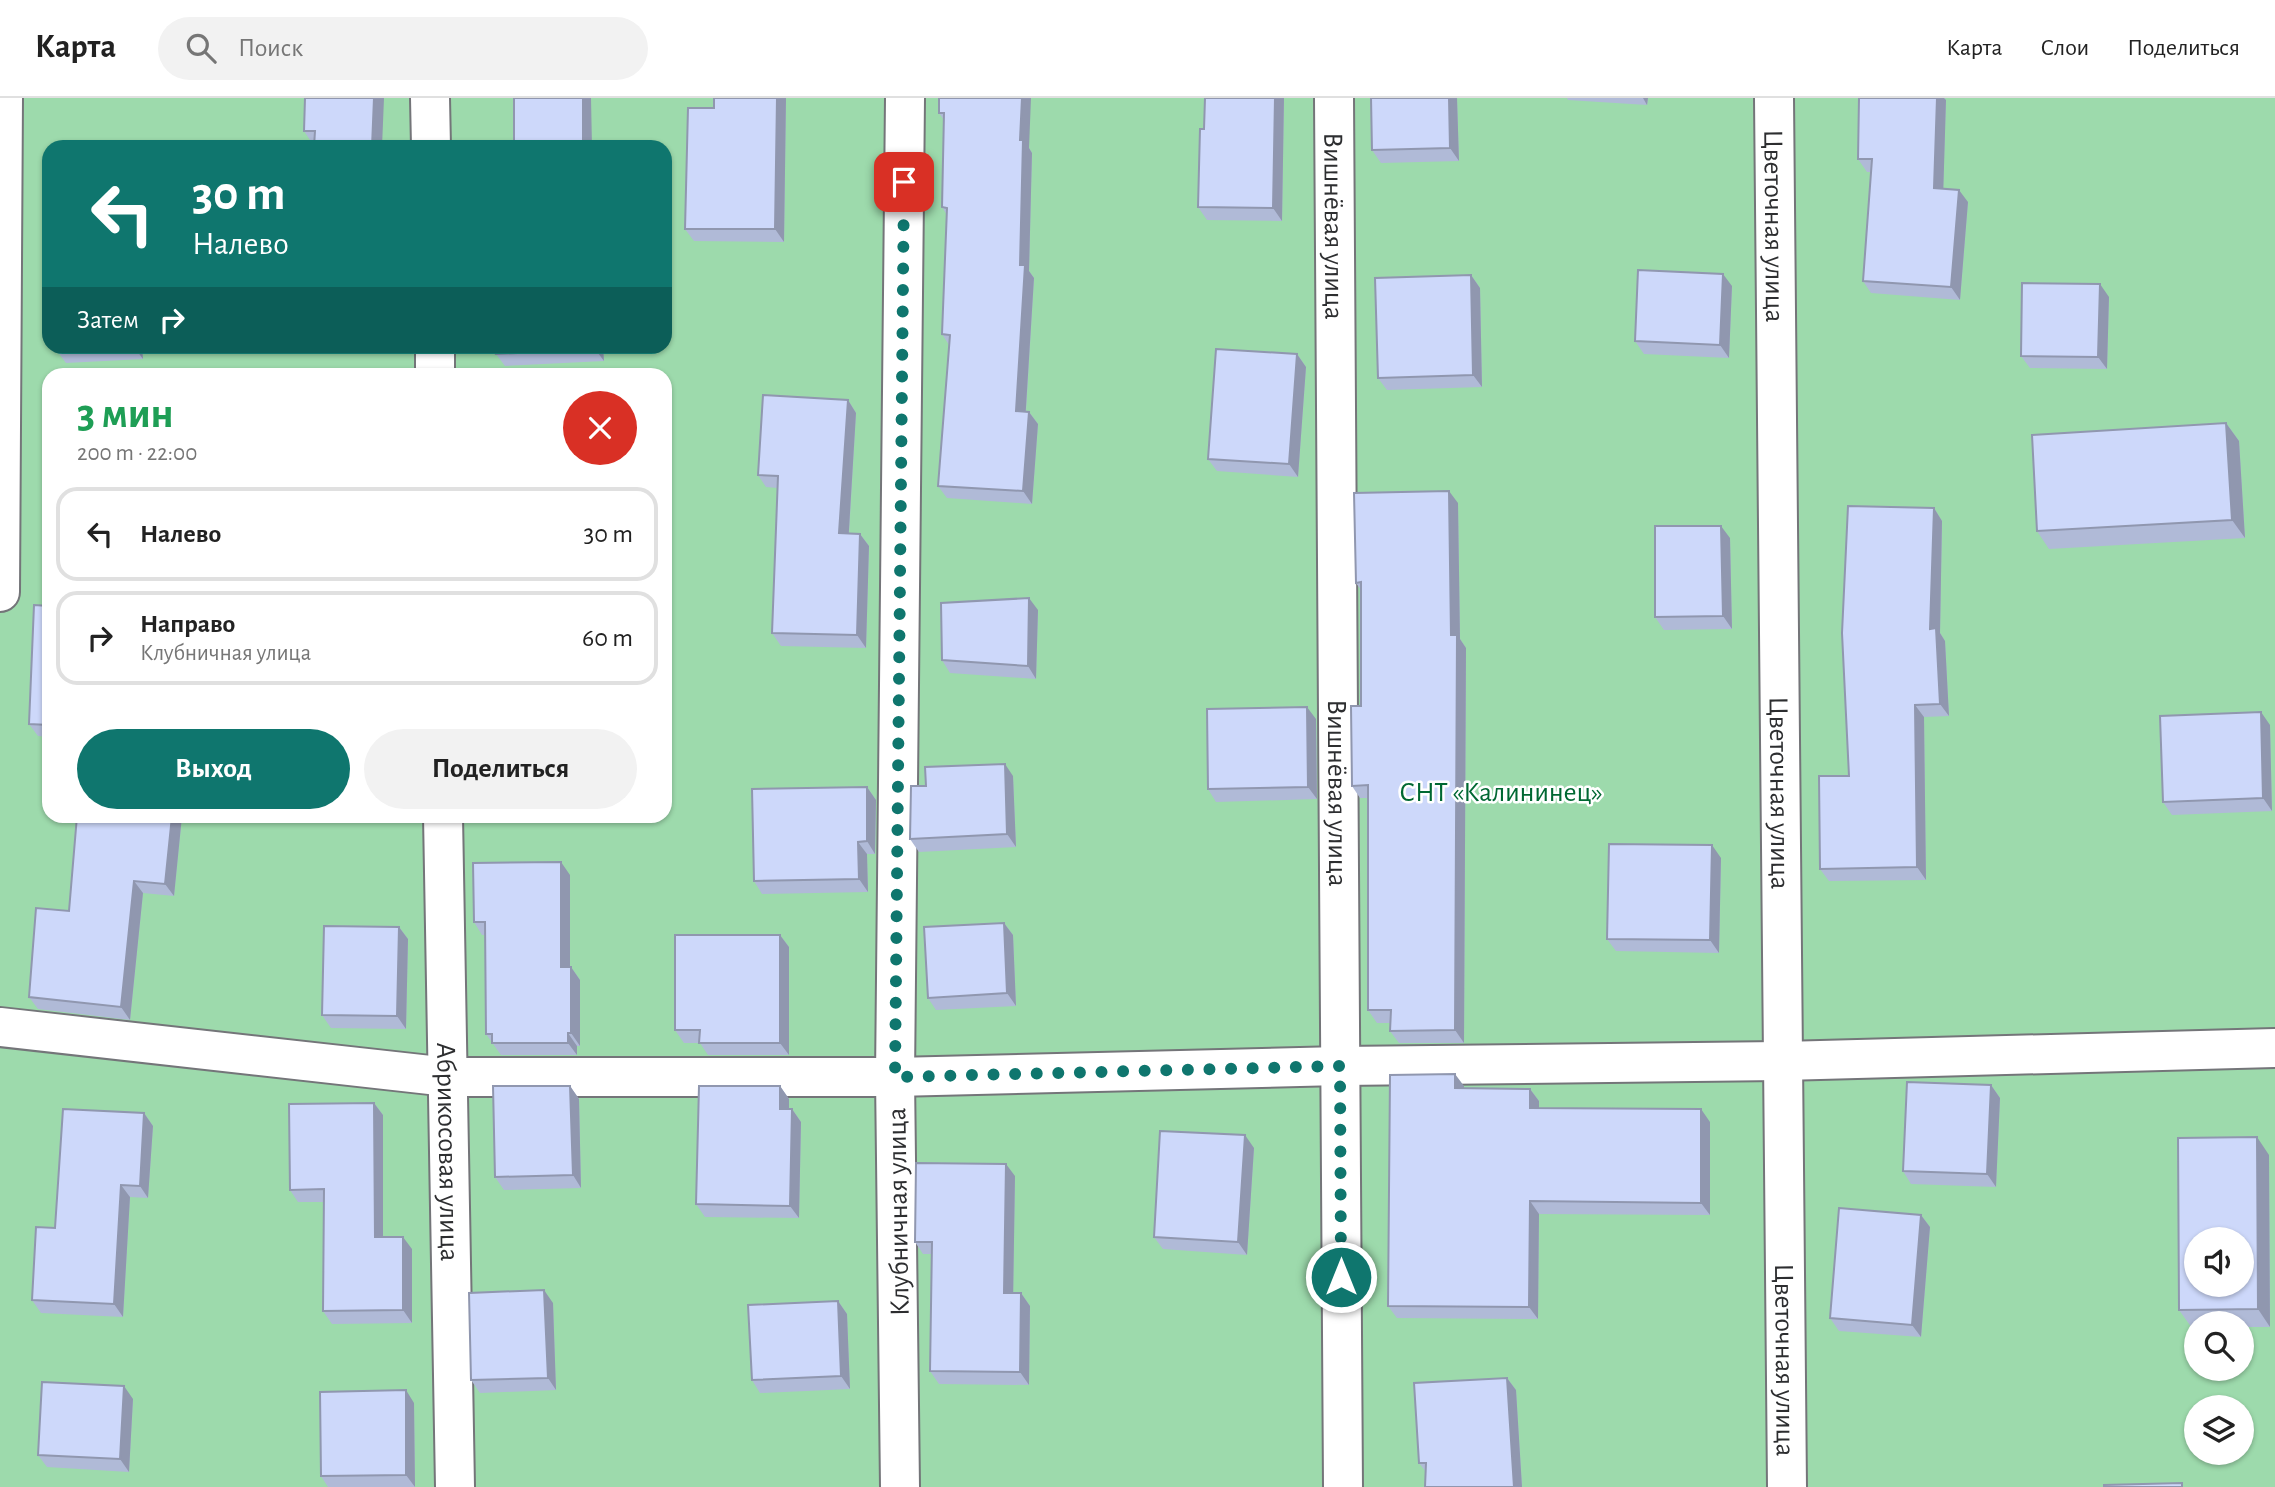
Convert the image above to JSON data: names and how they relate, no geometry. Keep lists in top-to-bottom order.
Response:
{
  "streets": {
    "street": [
      "Вишнёвая улица",
      "Цветочная улица",
      "Абрикосовая улица",
      "Клубничная улица"
    ]
  },
  "parks": ["СНТ «Калининец»"],
  "page": {
    "header": "Карта",
    "search": "Поиск",
    "nav": ["Карта", "Слои", "Поделиться"],
    "turn": ["30 m", "Налево"],
    "then": "Затем",
    "heading": ["3 мин", "200 m · 22:00"],
    "list": [
      {
        "name": "Налево",
        "value": "30 m"
      },
      {
        "name": "Направо",
        "note": "Клубничная улица",
        "value": "60 m"
      }
    ],
    "buttons": ["Выход", "Поделиться"]
  }
}
